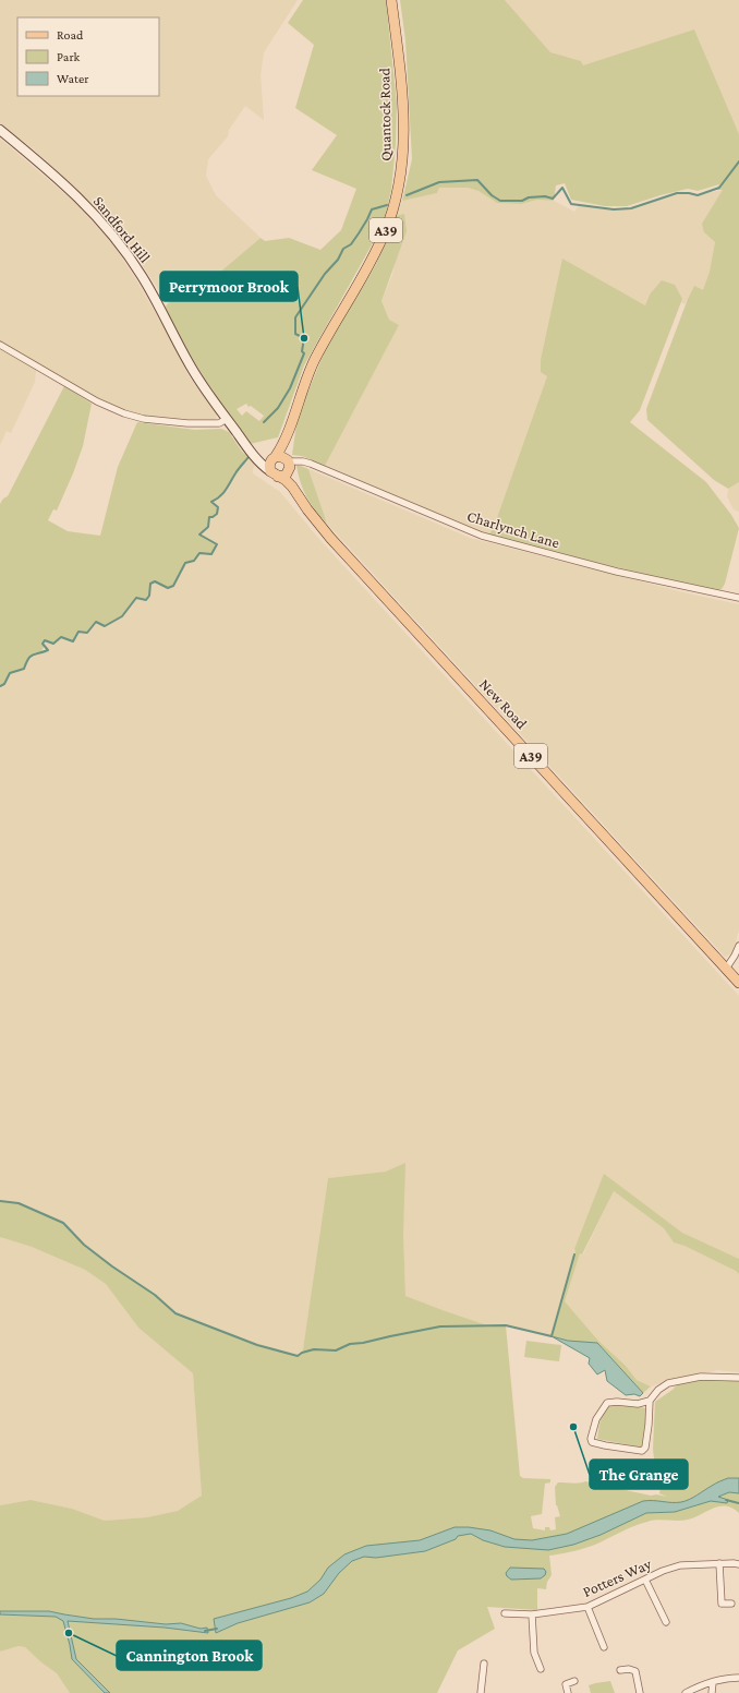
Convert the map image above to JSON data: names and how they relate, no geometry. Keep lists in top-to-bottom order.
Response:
{
  "streets": {
    "main road": [
      "Quantock Road",
      "Sandford Hill",
      "A39",
      "New Road"
    ],
    "street": ["Charlynch Lane", "Potters Way"]
  },
  "crossings": [
    ["Quantock Road", "Sandford Hill"],
    ["Quantock Road", "A39"],
    ["Quantock Road", "Charlynch Lane"],
    ["Quantock Road", "New Road"],
    ["Sandford Hill", "A39"],
    ["Sandford Hill", "Charlynch Lane"],
    ["Sandford Hill", "New Road"],
    ["A39", "Charlynch Lane"],
    ["A39", "New Road"],
    ["Charlynch Lane", "New Road"]
  ],
  "places": ["Perrymoor Brook", "The Grange", "Cannington Brook"],
  "legend": ["Road", "Park", "Water"]
}
